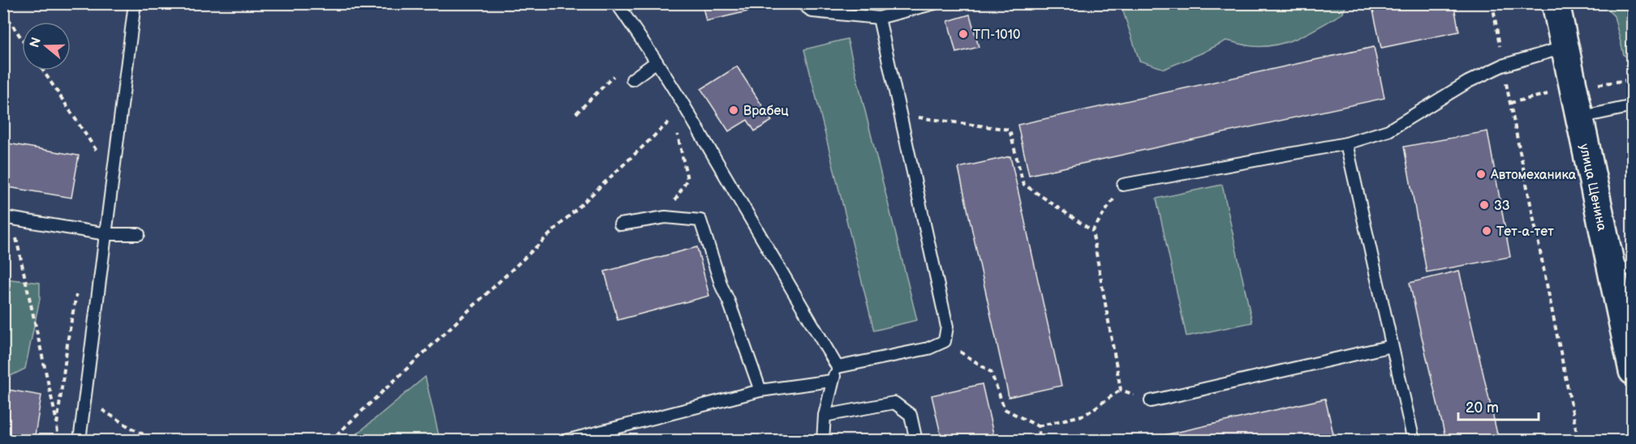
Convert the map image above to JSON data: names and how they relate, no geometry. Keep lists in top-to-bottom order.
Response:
{
  "streets": {
    "main road": ["улица Щенина"]
  },
  "places": [
    "ТП-1010",
    "Врабец",
    "Автомеханика",
    "33",
    "Тет-а-тет"
  ],
  "scale_bar": "20 m",
  "north": "left"
}
